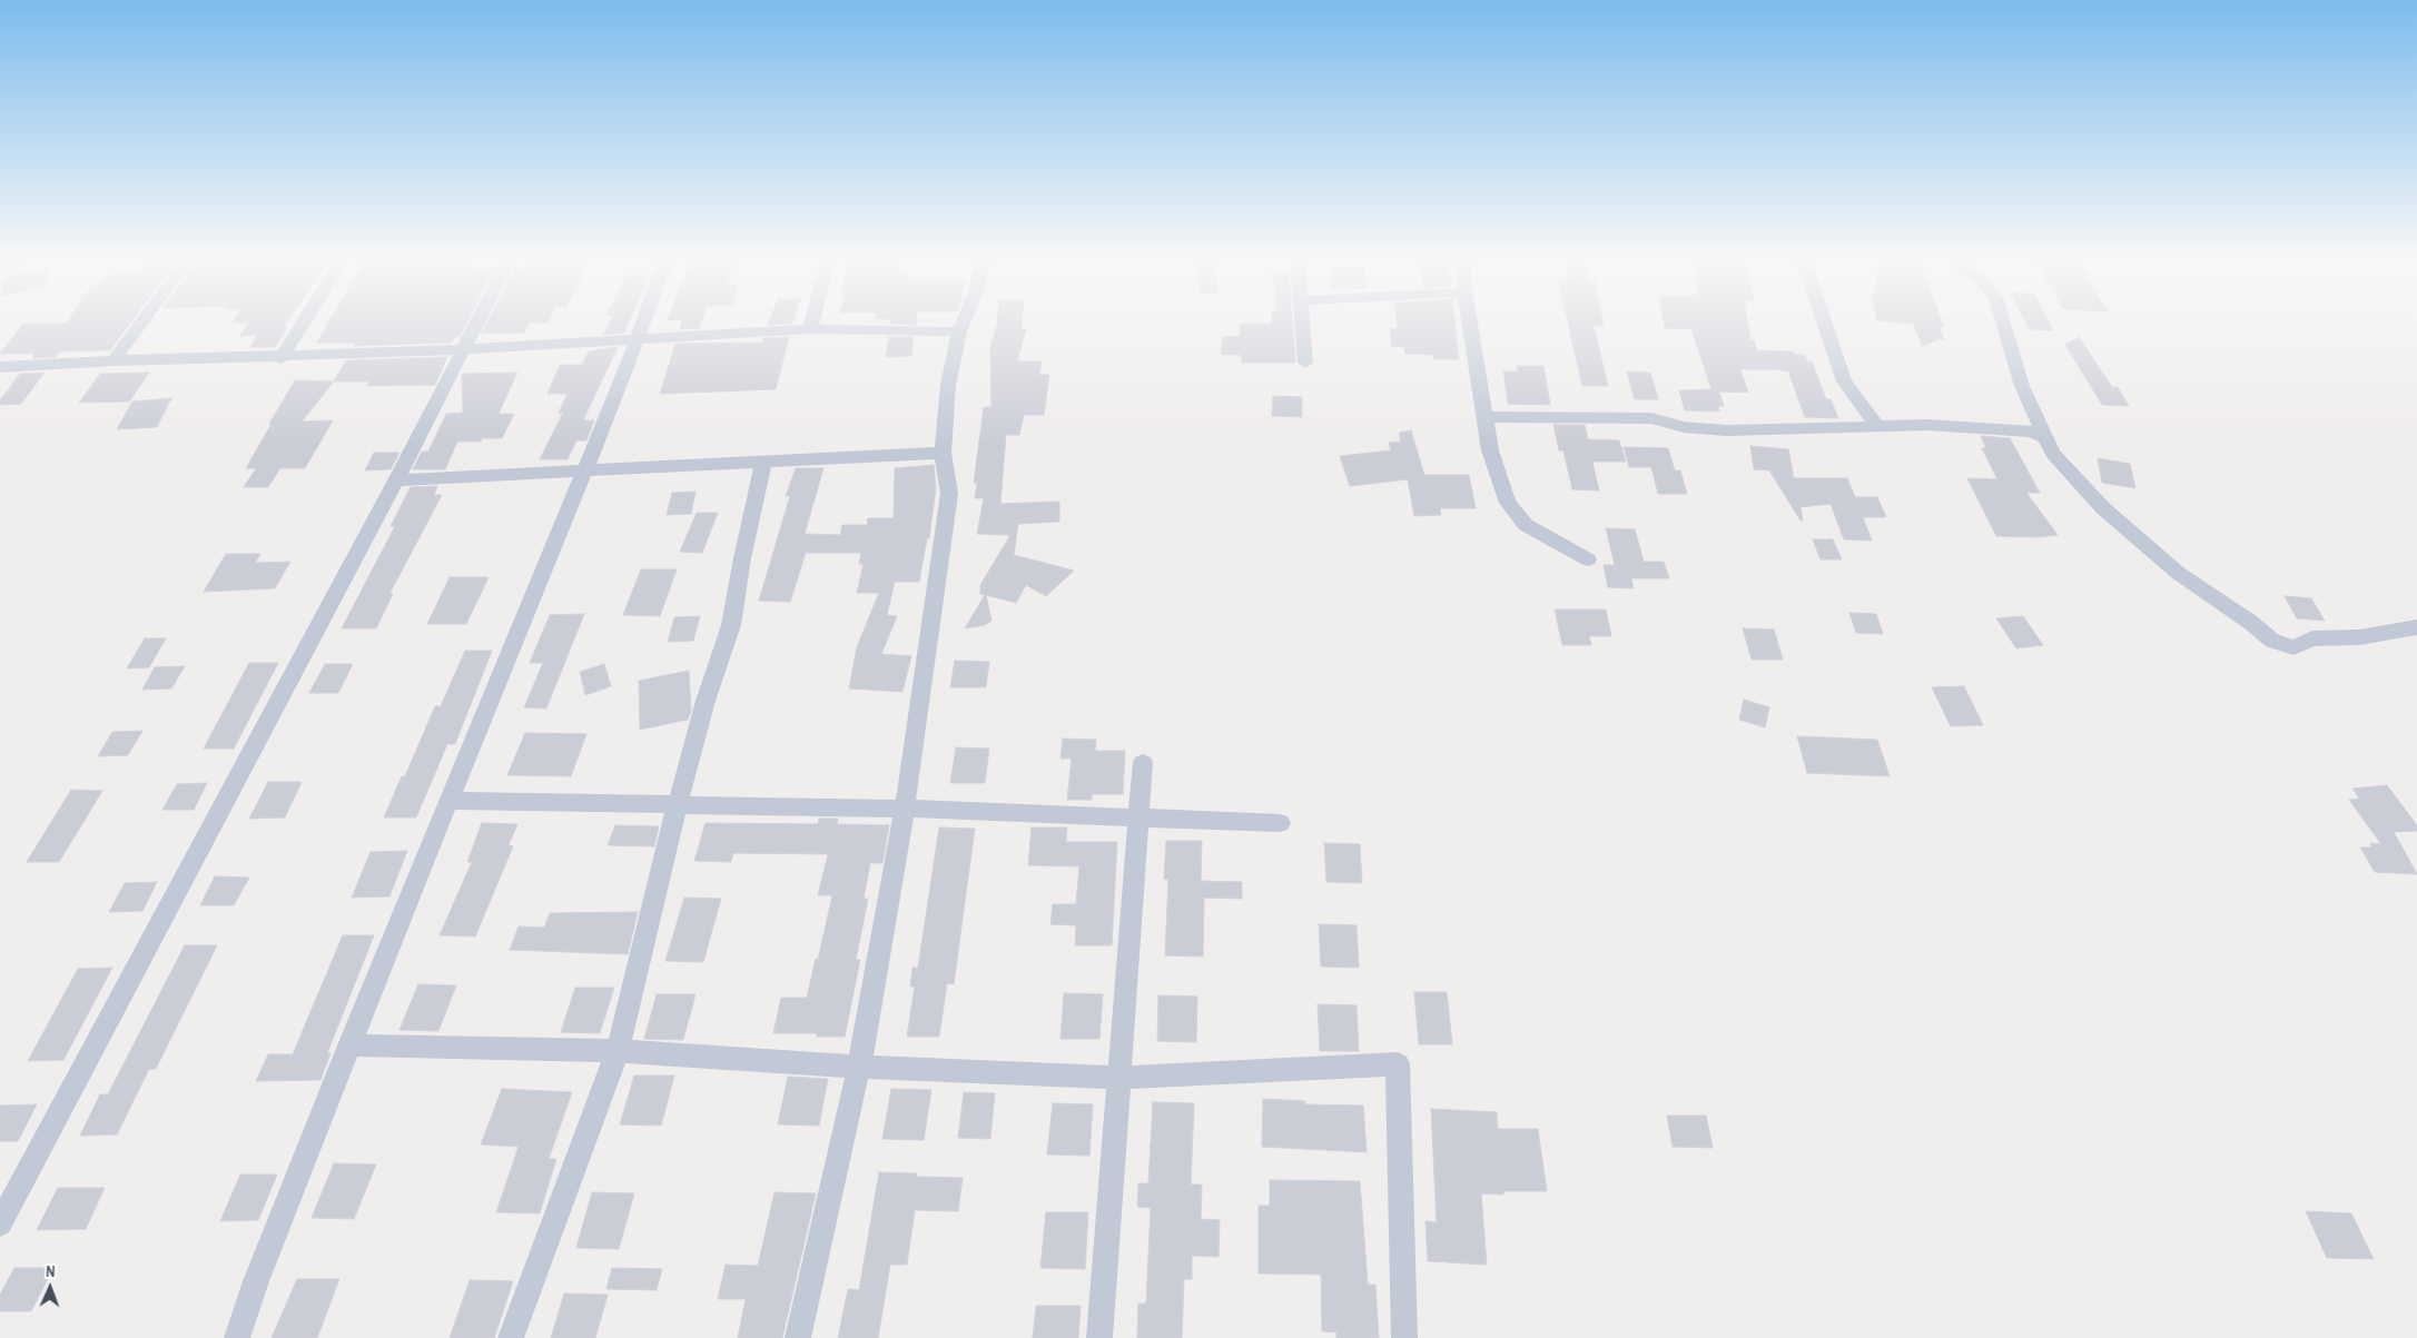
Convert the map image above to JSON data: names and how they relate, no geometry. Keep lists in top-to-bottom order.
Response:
{
  "north": "top"
}
